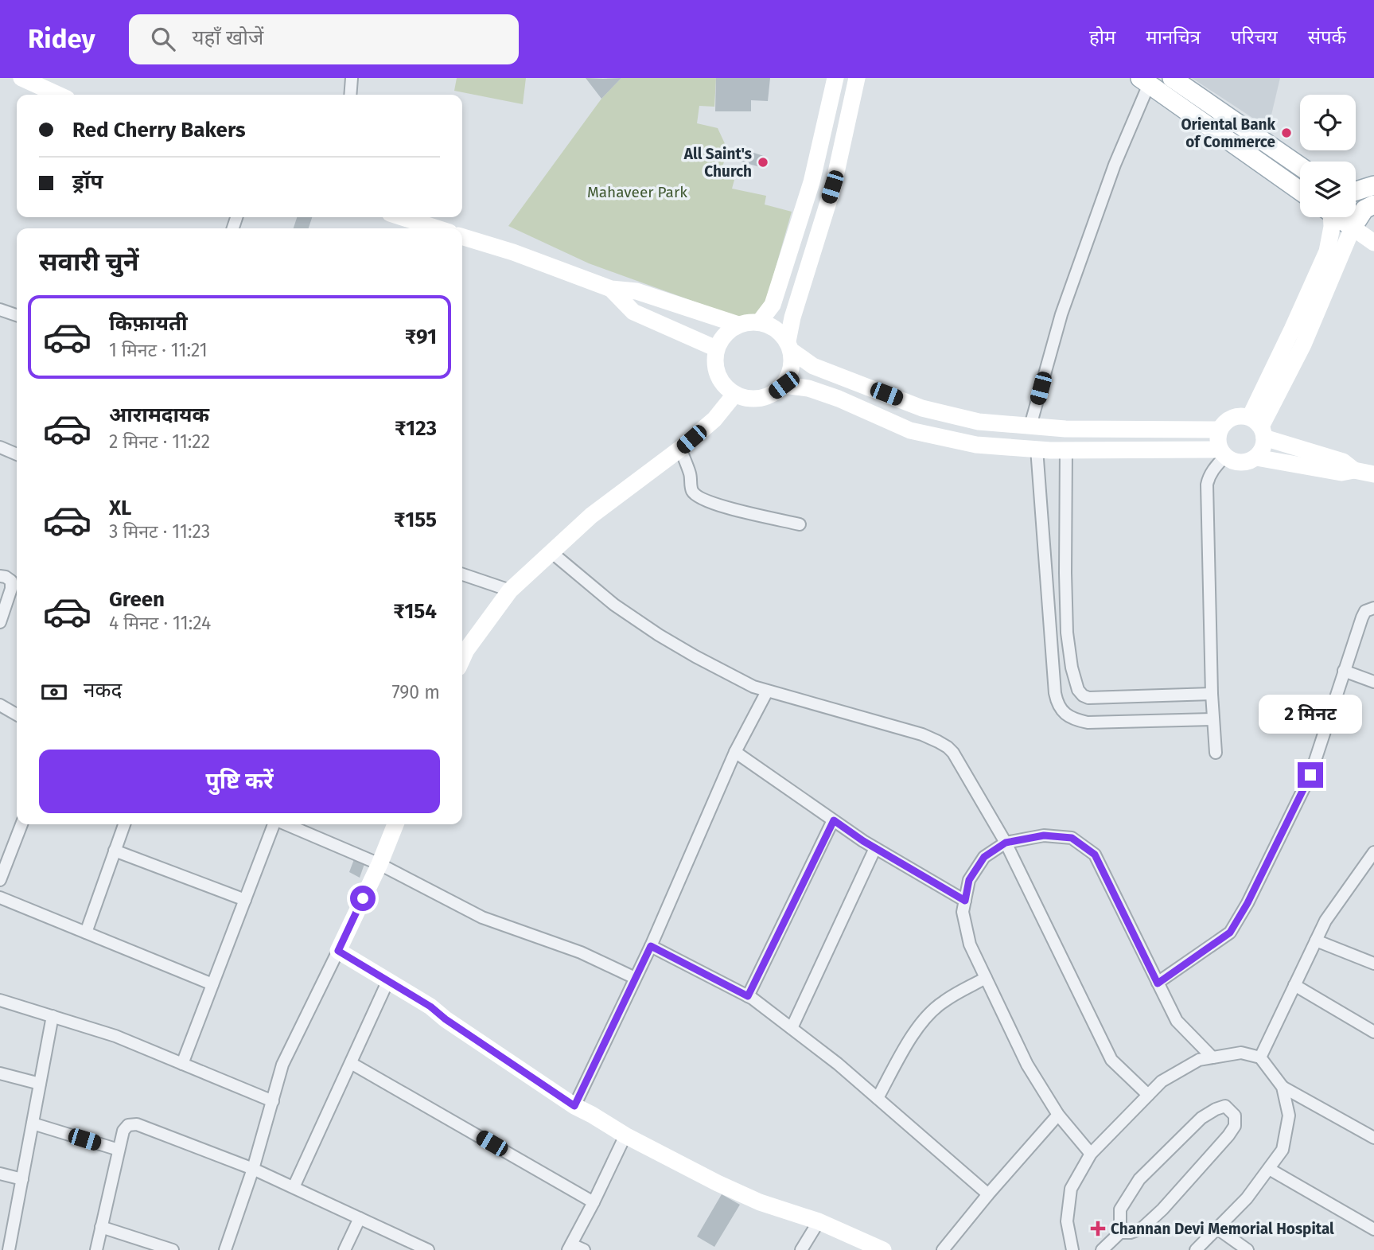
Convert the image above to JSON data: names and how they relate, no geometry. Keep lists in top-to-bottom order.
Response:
{
  "parks": ["Mahaveer Park"],
  "places": {
    "other": ["Oriental Bank of Commerce", "All Saint's Church"],
    "health": ["Channan Devi Memorial Hospital"]
  },
  "page": {
    "header": "Ridey",
    "search": "यहाँ खोजें",
    "nav": [
      "होम",
      "मानचित्र",
      "परिचय",
      "संपर्क"
    ],
    "banner": ["Red Cherry Bakers", "ड्रॉप"],
    "heading": "सवारी चुनें",
    "list": [
      {
        "name": "किफ़ायती",
        "note": "1 मिनट · 11:21",
        "value": "₹91"
      },
      {
        "name": "आरामदायक",
        "note": "2 मिनट · 11:22",
        "value": "₹123"
      },
      {
        "name": "XL",
        "note": "3 मिनट · 11:23",
        "value": "₹155"
      },
      {
        "name": "Green",
        "note": "4 मिनट · 11:24",
        "value": "₹154"
      }
    ],
    "pay": ["नकद", "790 m"],
    "bubble": "2 मिनट",
    "buttons": "पुष्टि करें"
  }
}
